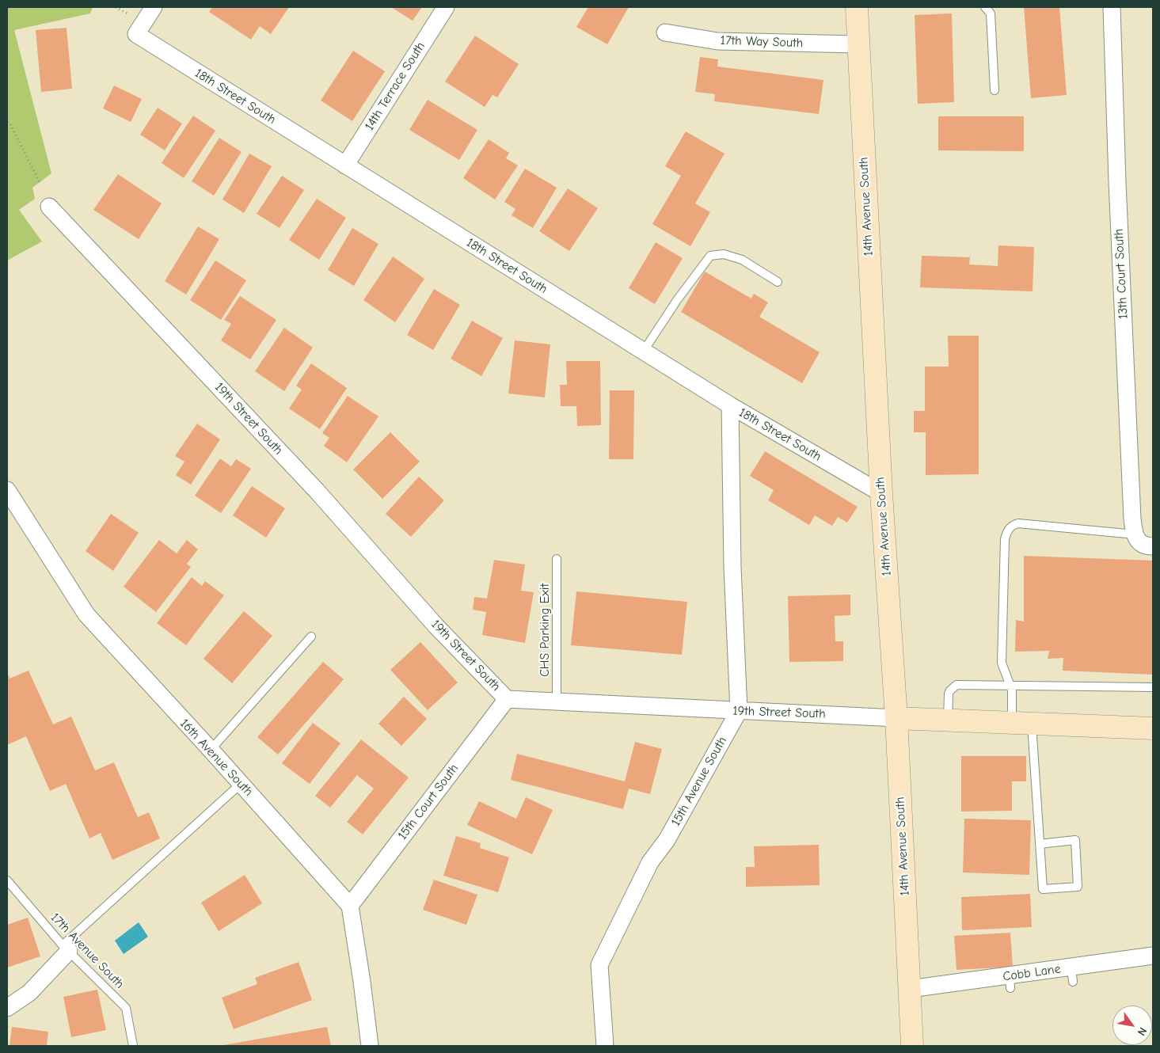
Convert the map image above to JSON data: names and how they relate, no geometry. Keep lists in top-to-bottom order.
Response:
{
  "streets": {
    "street": [
      "17th Way South",
      "14th Terrace South",
      "18th Street South",
      "14th Avenue South",
      "13th Court South",
      "19th Street South",
      "16th Avenue South",
      "15th Avenue South",
      "15th Court South",
      "Cobb Lane"
    ],
    "lane": ["CHS Parking Exit", "17th Avenue South"]
  },
  "crossings": [
    ["17th Way South", "14th Avenue South"],
    ["14th Terrace South", "18th Street South"],
    ["18th Street South", "14th Avenue South"],
    ["14th Avenue South", "19th Street South"],
    ["14th Avenue South", "Cobb Lane"],
    ["19th Street South", "CHS Parking Exit"],
    ["19th Street South", "15th Avenue South"],
    ["19th Street South", "15th Court South"],
    ["16th Avenue South", "15th Court South"]
  ],
  "north": "bottom right"
}
